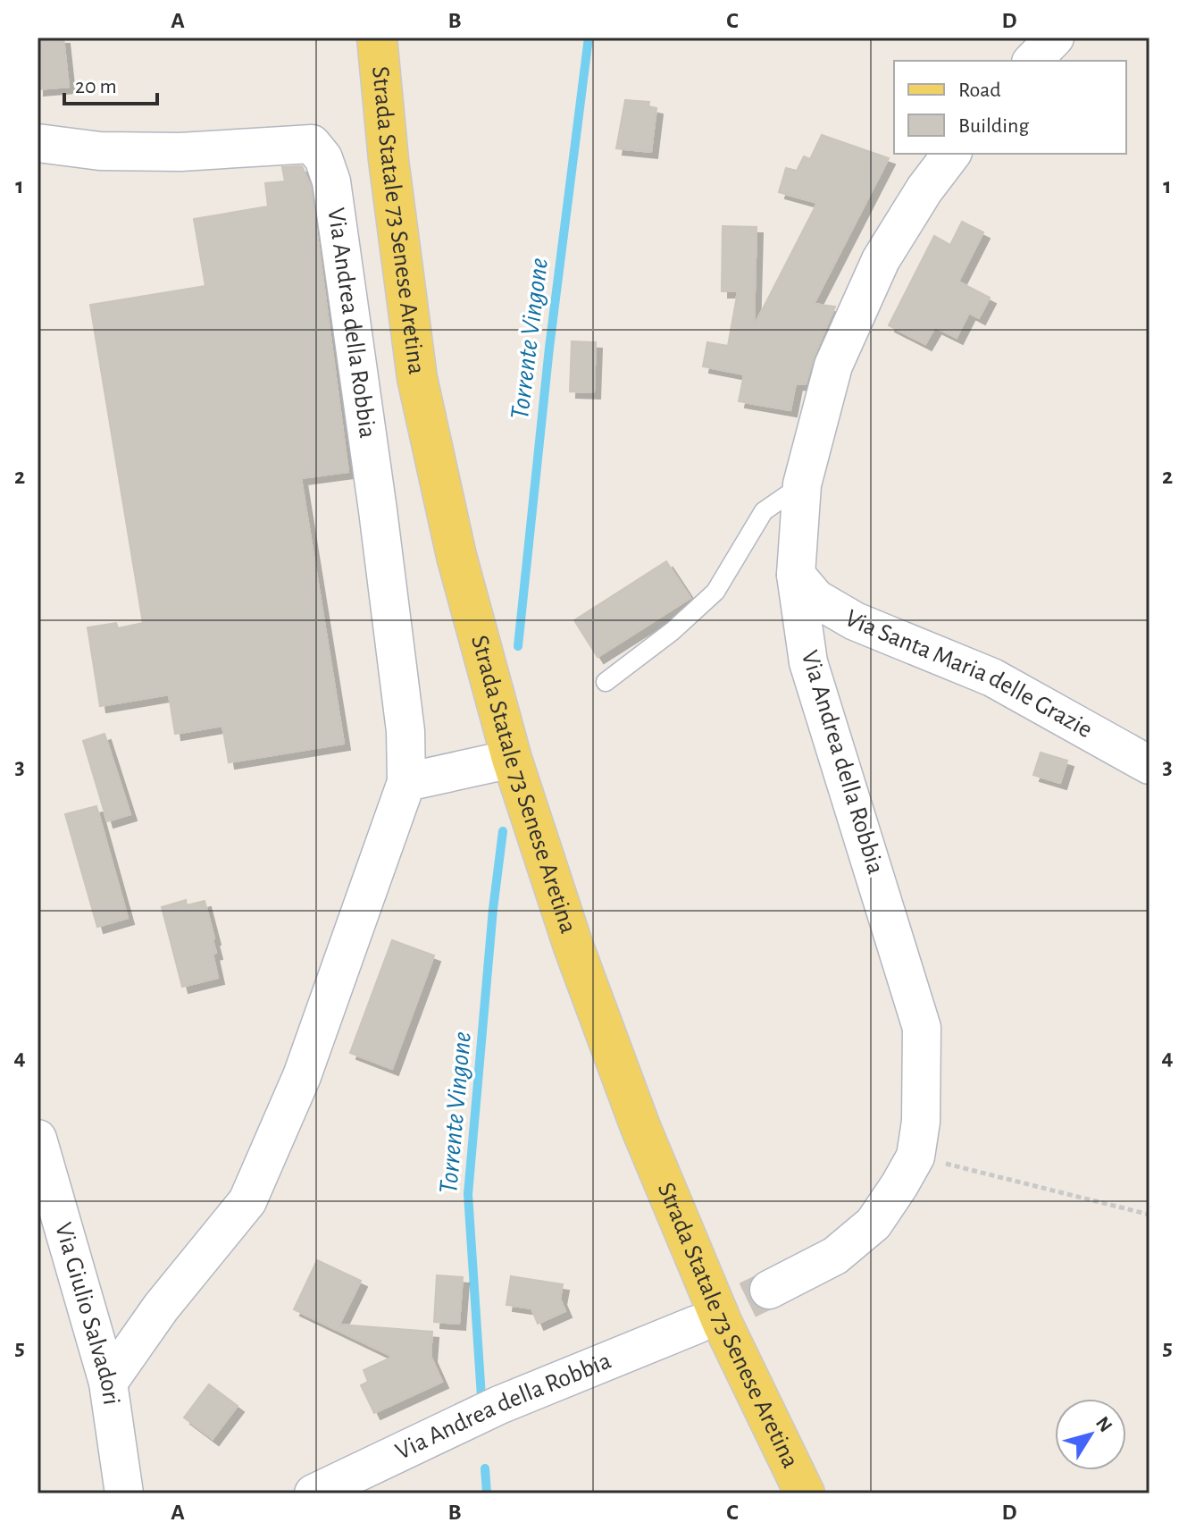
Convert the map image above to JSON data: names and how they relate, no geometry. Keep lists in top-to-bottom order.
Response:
{
  "streets": {
    "main road": ["Strada Statale 73 Senese Aretina"],
    "street": ["Via Andrea della Robbia", "Via Santa Maria delle Grazie", "Via Giulio Salvadori"]
  },
  "crossings": [
    ["Via Andrea della Robbia", "Via Santa Maria delle Grazie"]
  ],
  "water": ["Torrente Vingone"],
  "legend": ["Road", "Building"],
  "scale_bar": "20 m",
  "north": "top right",
  "grid": {
    "columns": [
      "A",
      "B",
      "C",
      "D"
    ],
    "rows": [
      "1",
      "2",
      "3",
      "4",
      "5"
    ]
  }
}
